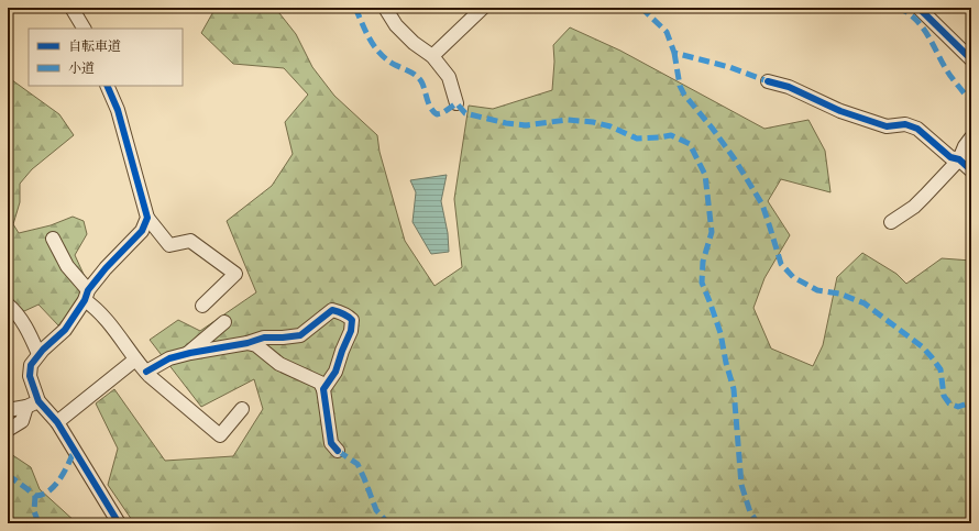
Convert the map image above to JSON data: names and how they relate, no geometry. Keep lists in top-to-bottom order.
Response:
{
  "legend": ["自転車道", "小道"]
}
